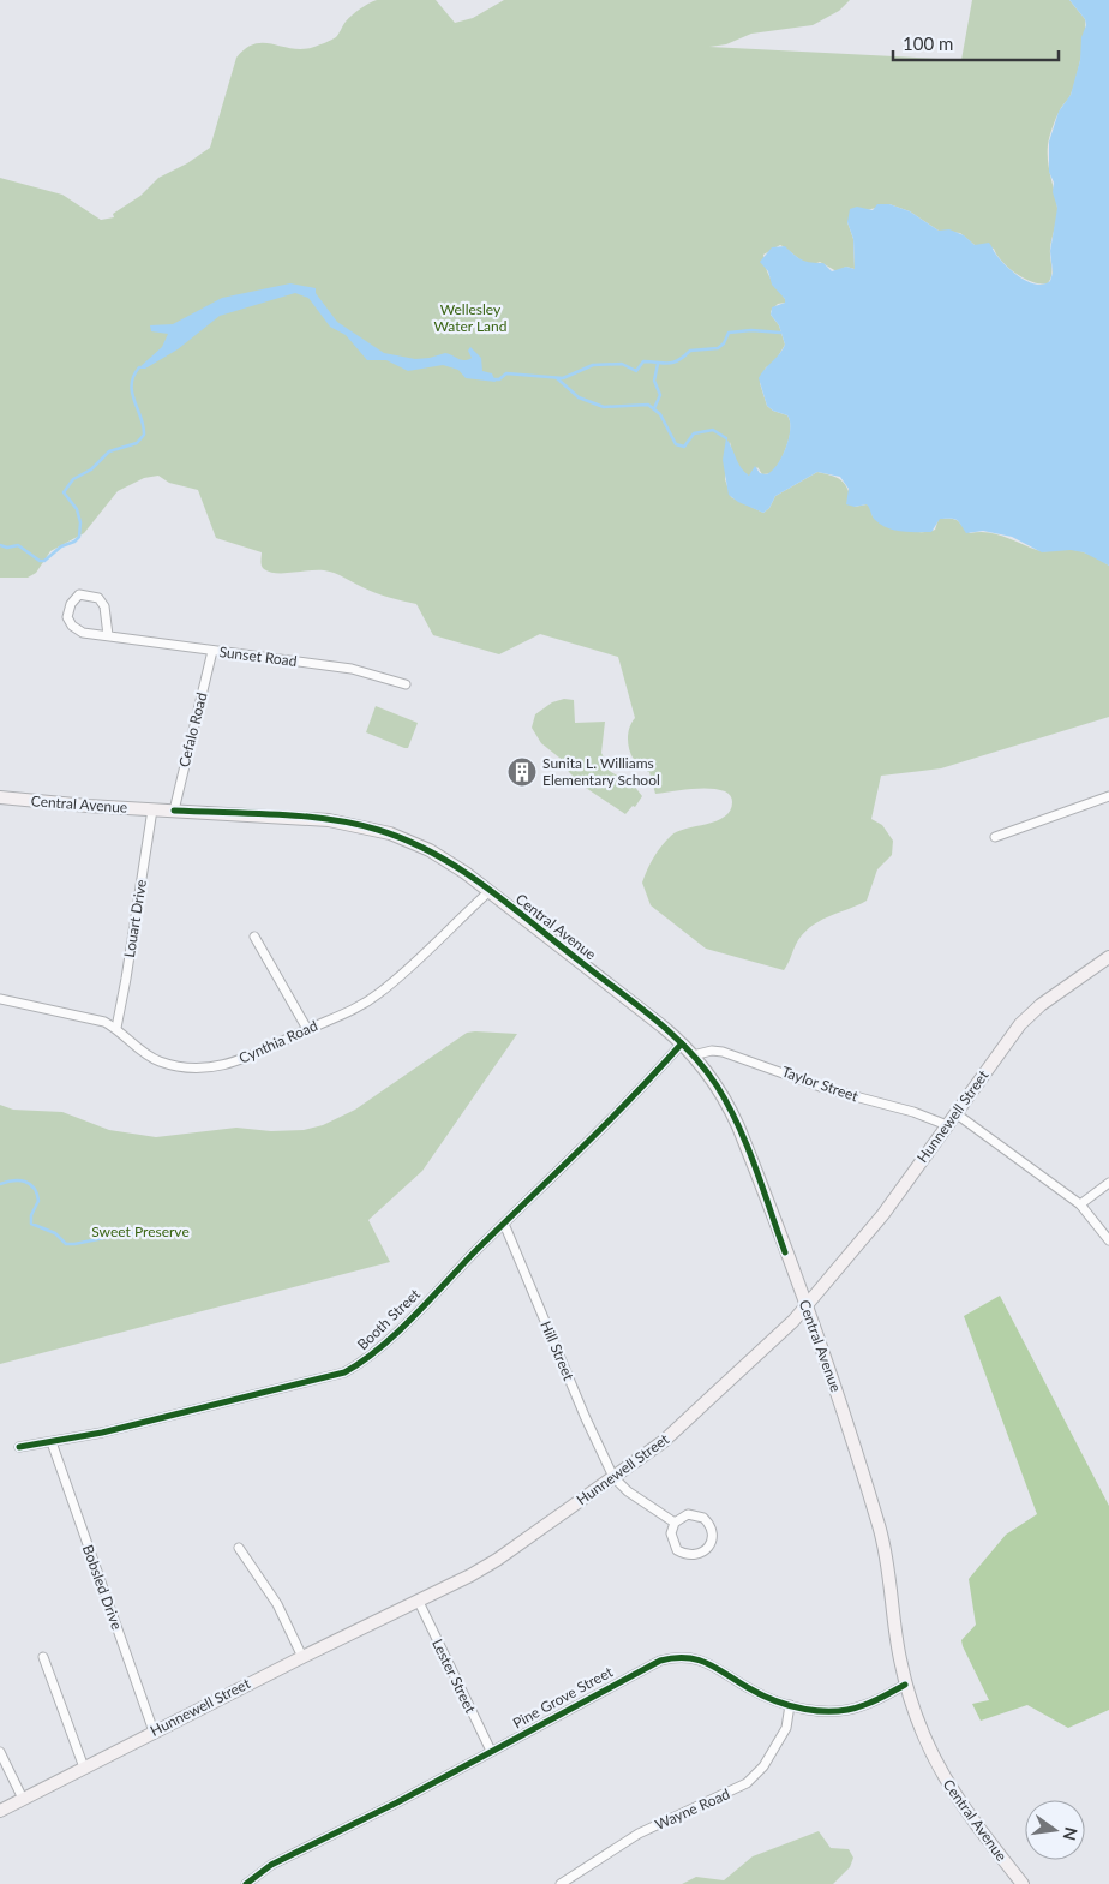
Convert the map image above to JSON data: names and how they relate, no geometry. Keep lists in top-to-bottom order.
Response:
{
  "streets": {
    "main road": ["Central Avenue", "Hunnewell Street"],
    "street": [
      "Sunset Road",
      "Cefalo Road",
      "Louart Drive",
      "Cynthia Road",
      "Taylor Street",
      "Booth Street",
      "Hill Street",
      "Bobsled Drive",
      "Lester Street",
      "Pine Grove Street",
      "Wayne Road"
    ]
  },
  "crossings": [
    ["Sunset Road", "Cefalo Road"],
    ["Cefalo Road", "Central Avenue"],
    ["Central Avenue", "Louart Drive"],
    ["Central Avenue", "Cynthia Road"],
    ["Central Avenue", "Taylor Street"],
    ["Central Avenue", "Hunnewell Street"],
    ["Central Avenue", "Booth Street"],
    ["Central Avenue", "Pine Grove Street"],
    ["Louart Drive", "Cynthia Road"],
    ["Taylor Street", "Hunnewell Street"],
    ["Hunnewell Street", "Hill Street"],
    ["Hunnewell Street", "Bobsled Drive"],
    ["Hunnewell Street", "Lester Street"],
    ["Booth Street", "Hill Street"],
    ["Booth Street", "Bobsled Drive"],
    ["Lester Street", "Pine Grove Street"],
    ["Pine Grove Street", "Wayne Road"]
  ],
  "parks": ["Wellesley Water Land", "Sweet Preserve"],
  "places": {
    "building": ["Sunita L. Williams Elementary School"]
  },
  "scale_bar": "100 m",
  "north": "right"
}
